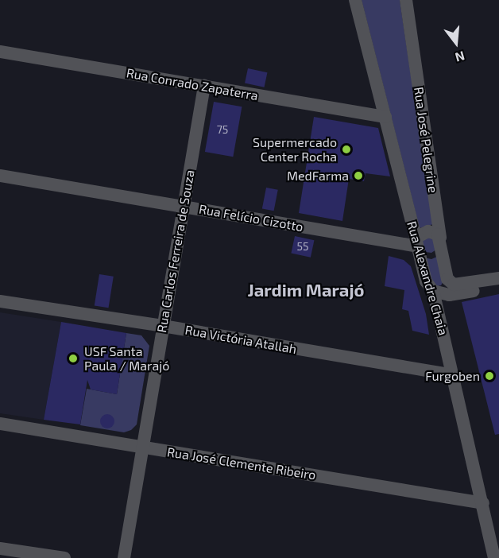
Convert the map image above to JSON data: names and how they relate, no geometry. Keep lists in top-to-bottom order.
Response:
{
  "streets": {
    "street": [
      "Rua Conrado Zapaterra",
      "Rua José Pelegrine",
      "Rua Felício Cizotto",
      "Rua Carlos Ferreira de Souza",
      "Rua Alexandre Chaia",
      "Rua Victória Atallah",
      "Rua José Clemente Ribeiro"
    ]
  },
  "crossings": [
    ["Rua Conrado Zapaterra", "Rua Carlos Ferreira de Souza"],
    ["Rua Conrado Zapaterra", "Rua Alexandre Chaia"],
    ["Rua Felício Cizotto", "Rua Carlos Ferreira de Souza"],
    ["Rua Felício Cizotto", "Rua Alexandre Chaia"],
    ["Rua Carlos Ferreira de Souza", "Rua Victória Atallah"],
    ["Rua Carlos Ferreira de Souza", "Rua José Clemente Ribeiro"],
    ["Rua Alexandre Chaia", "Rua Victória Atallah"],
    ["Rua Alexandre Chaia", "Rua José Clemente Ribeiro"]
  ],
  "districts": ["Jardim Marajó"],
  "places": [
    "Supermercado Center Rocha",
    "MedFarma",
    "USF Santa Paula / Marajó",
    "Furgoben"
  ],
  "house_numbers": ["75", "55"],
  "north": "bottom"
}
